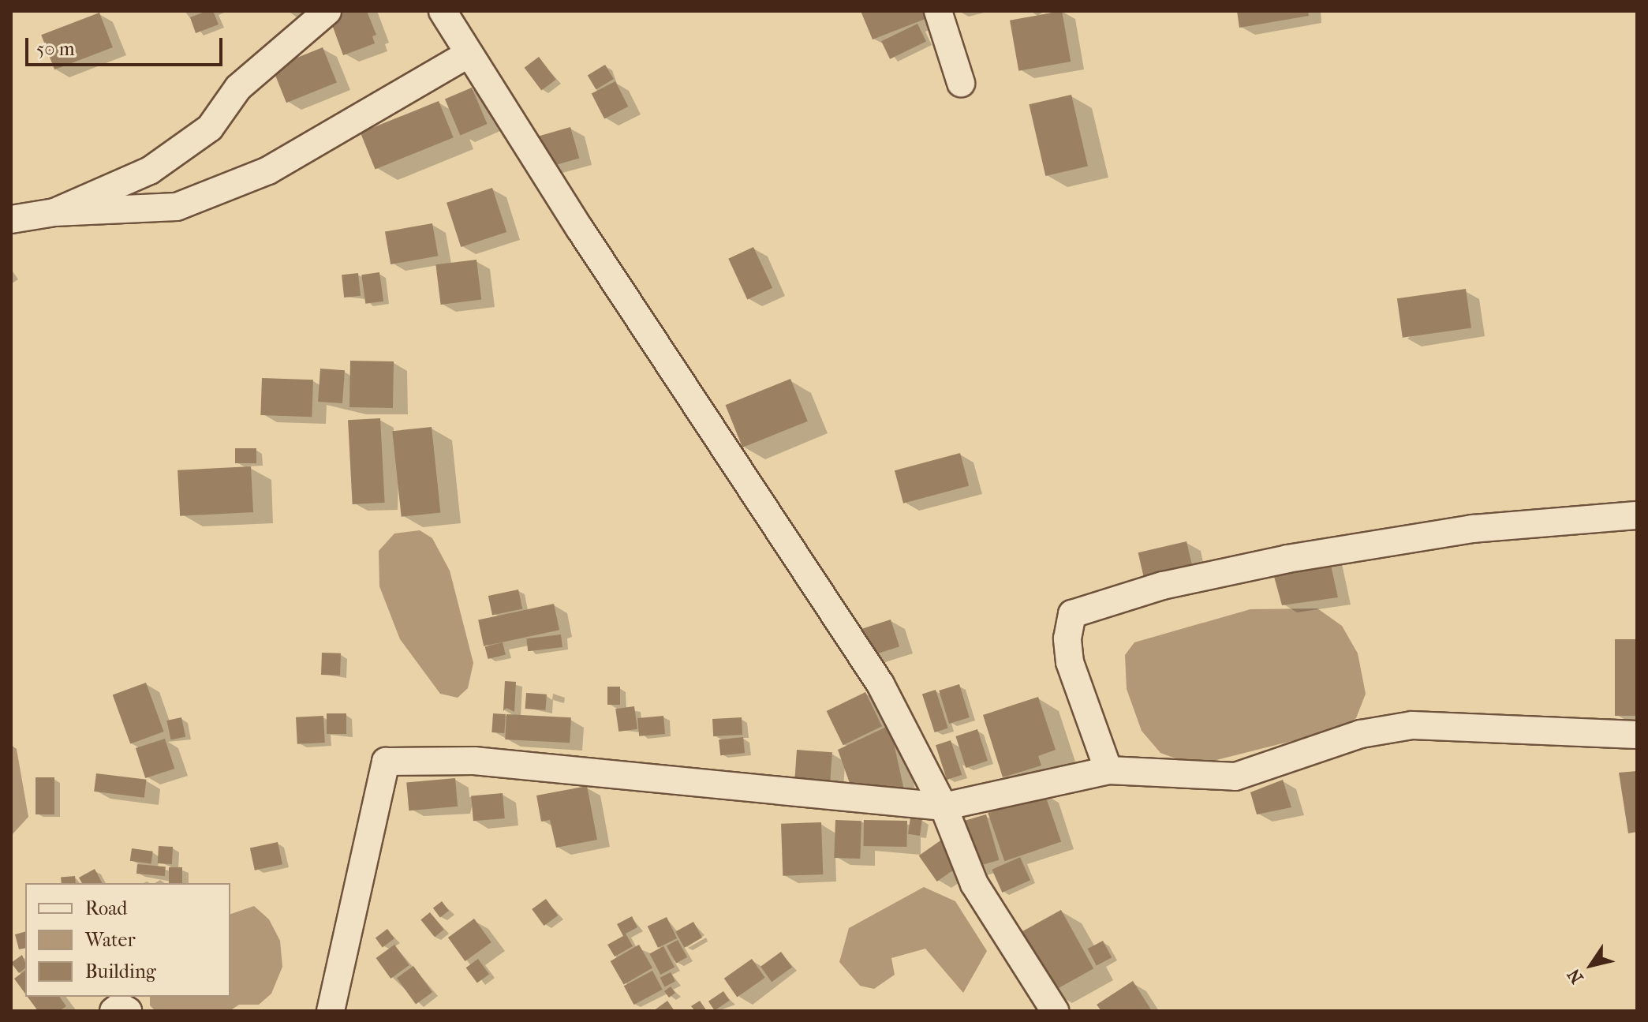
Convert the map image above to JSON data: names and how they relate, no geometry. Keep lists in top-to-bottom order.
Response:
{
  "legend": ["Road", "Water", "Building"],
  "scale_bar": "50 m",
  "north": "bottom left"
}
